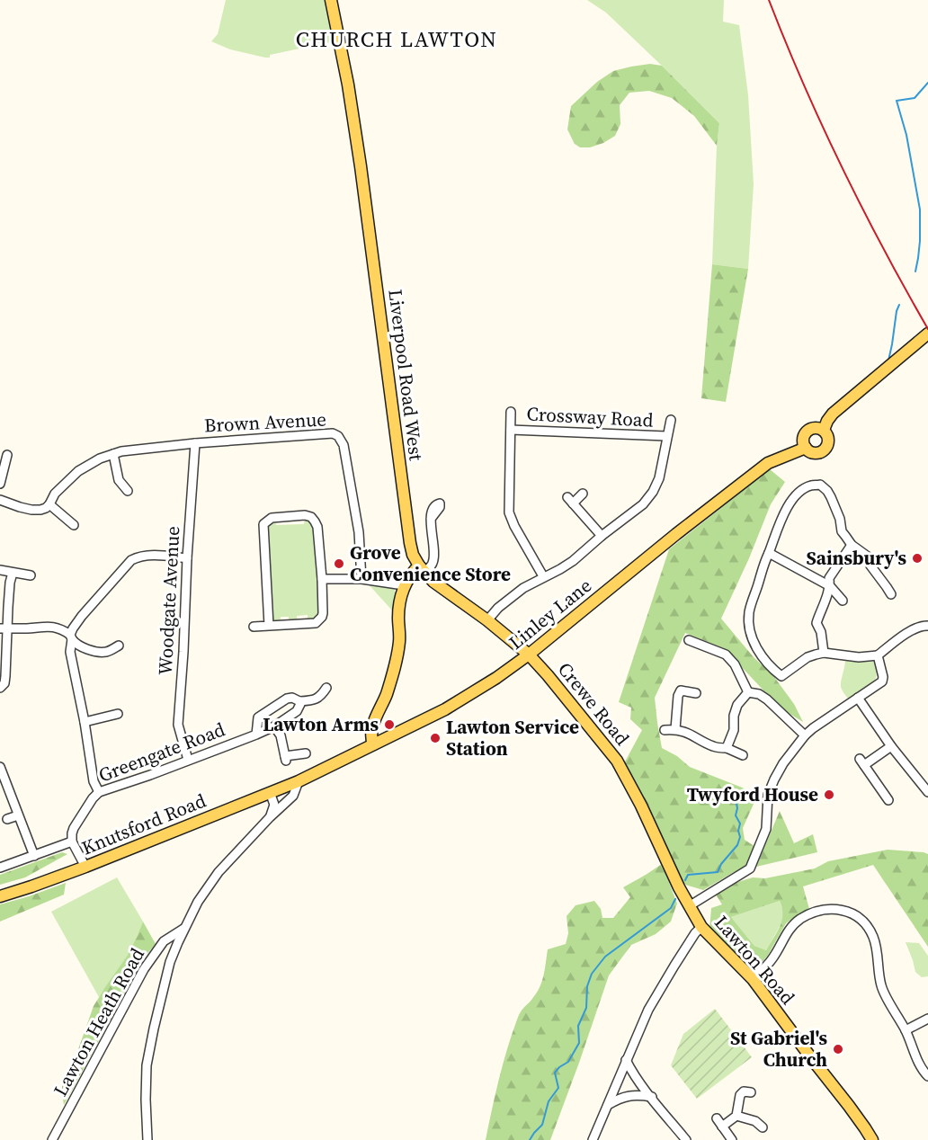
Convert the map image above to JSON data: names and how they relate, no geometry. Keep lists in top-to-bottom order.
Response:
{
  "streets": {
    "main road": [
      "Liverpool Road West",
      "Linley Lane",
      "Crewe Road",
      "Knutsford Road",
      "Lawton Road"
    ],
    "street": [
      "Crossway Road",
      "Brown Avenue",
      "Woodgate Avenue",
      "Greengate Road",
      "Lawton Heath Road"
    ]
  },
  "crossings": [
    ["Liverpool Road West", "Crewe Road"],
    ["Brown Avenue", "Woodgate Avenue"],
    ["Woodgate Avenue", "Greengate Road"],
    ["Linley Lane", "Crewe Road"],
    ["Linley Lane", "Knutsford Road"],
    ["Crewe Road", "Lawton Road"]
  ],
  "districts": ["CHURCH LAWTON"],
  "places": [
    "Sainsbury's",
    "Grove Convenience Store",
    "Lawton Arms",
    "Lawton Service Station",
    "Twyford House",
    "St Gabriel's Church"
  ]
}
